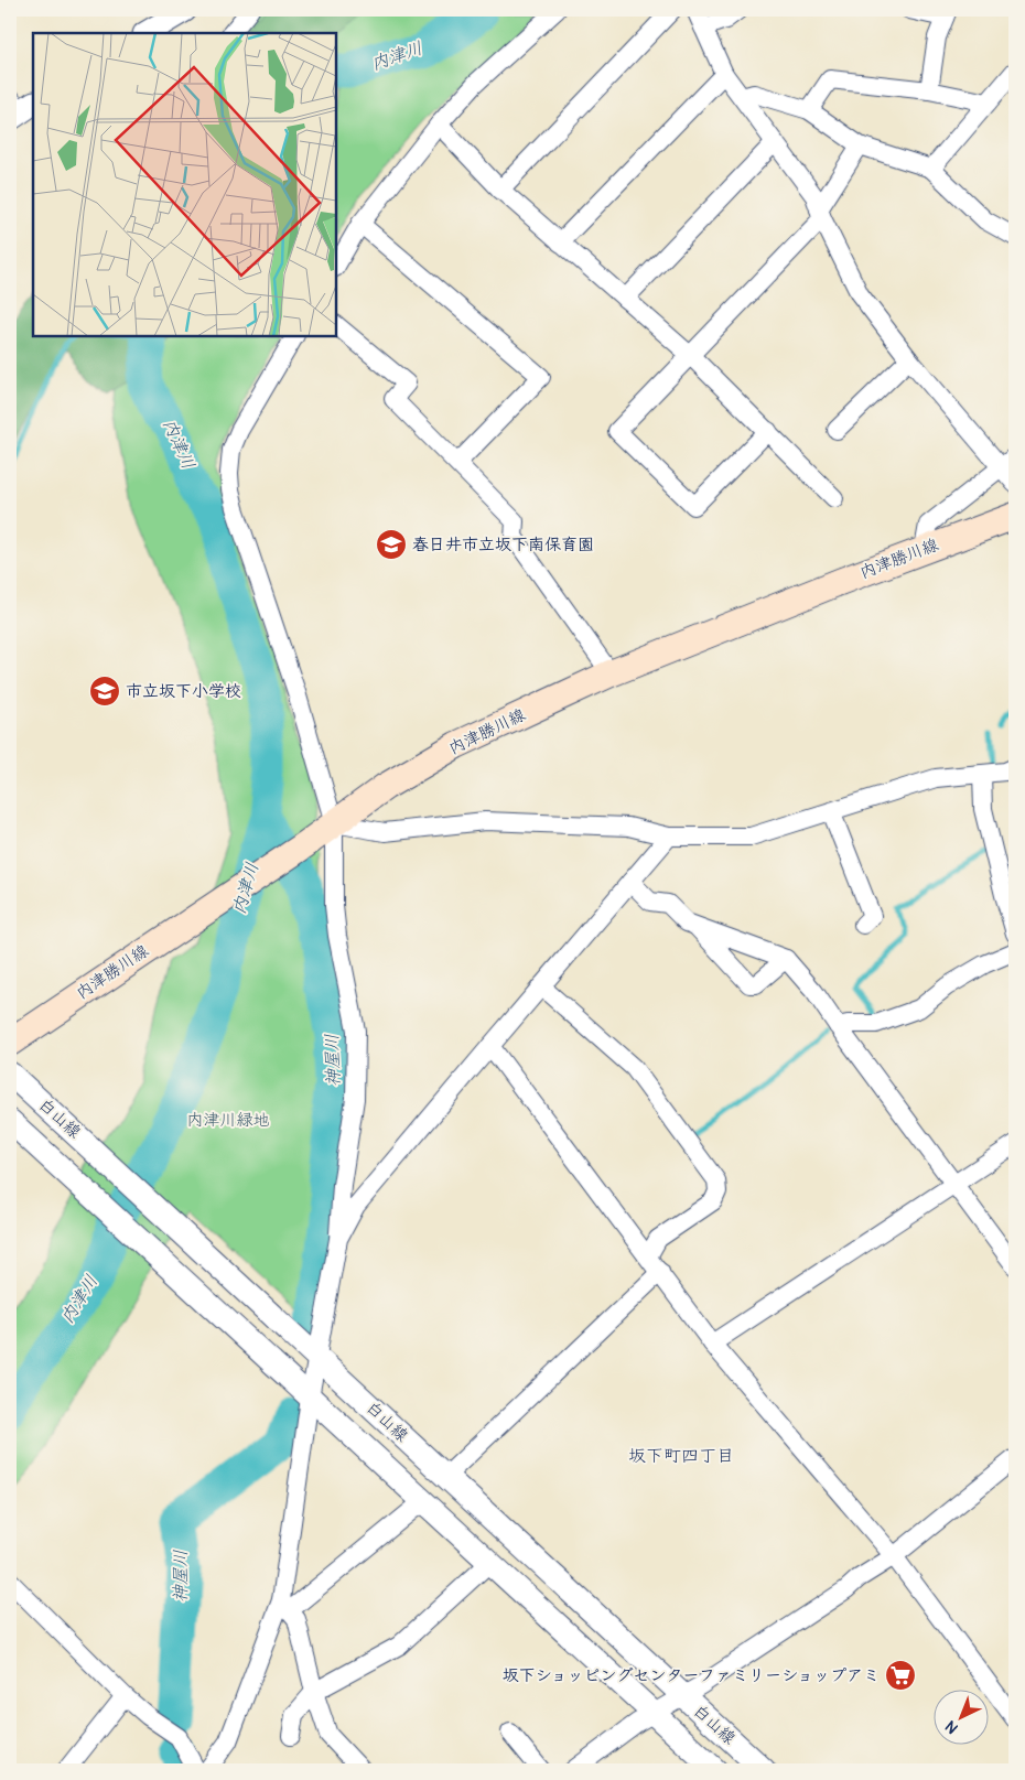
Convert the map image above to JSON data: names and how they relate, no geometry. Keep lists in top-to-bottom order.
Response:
{
  "streets": {
    "main road": ["内津勝川線"],
    "street": ["白山線"]
  },
  "districts": ["坂下町四丁目"],
  "water": ["内津川", "神屋川"],
  "parks": ["内津川緑地"],
  "places": {
    "school or university": ["春日井市立坂下南保育園", "市立坂下小学校"],
    "supermarket": ["坂下ショッピングセンターファミリーショップアミ"]
  },
  "north": "bottom left"
}
